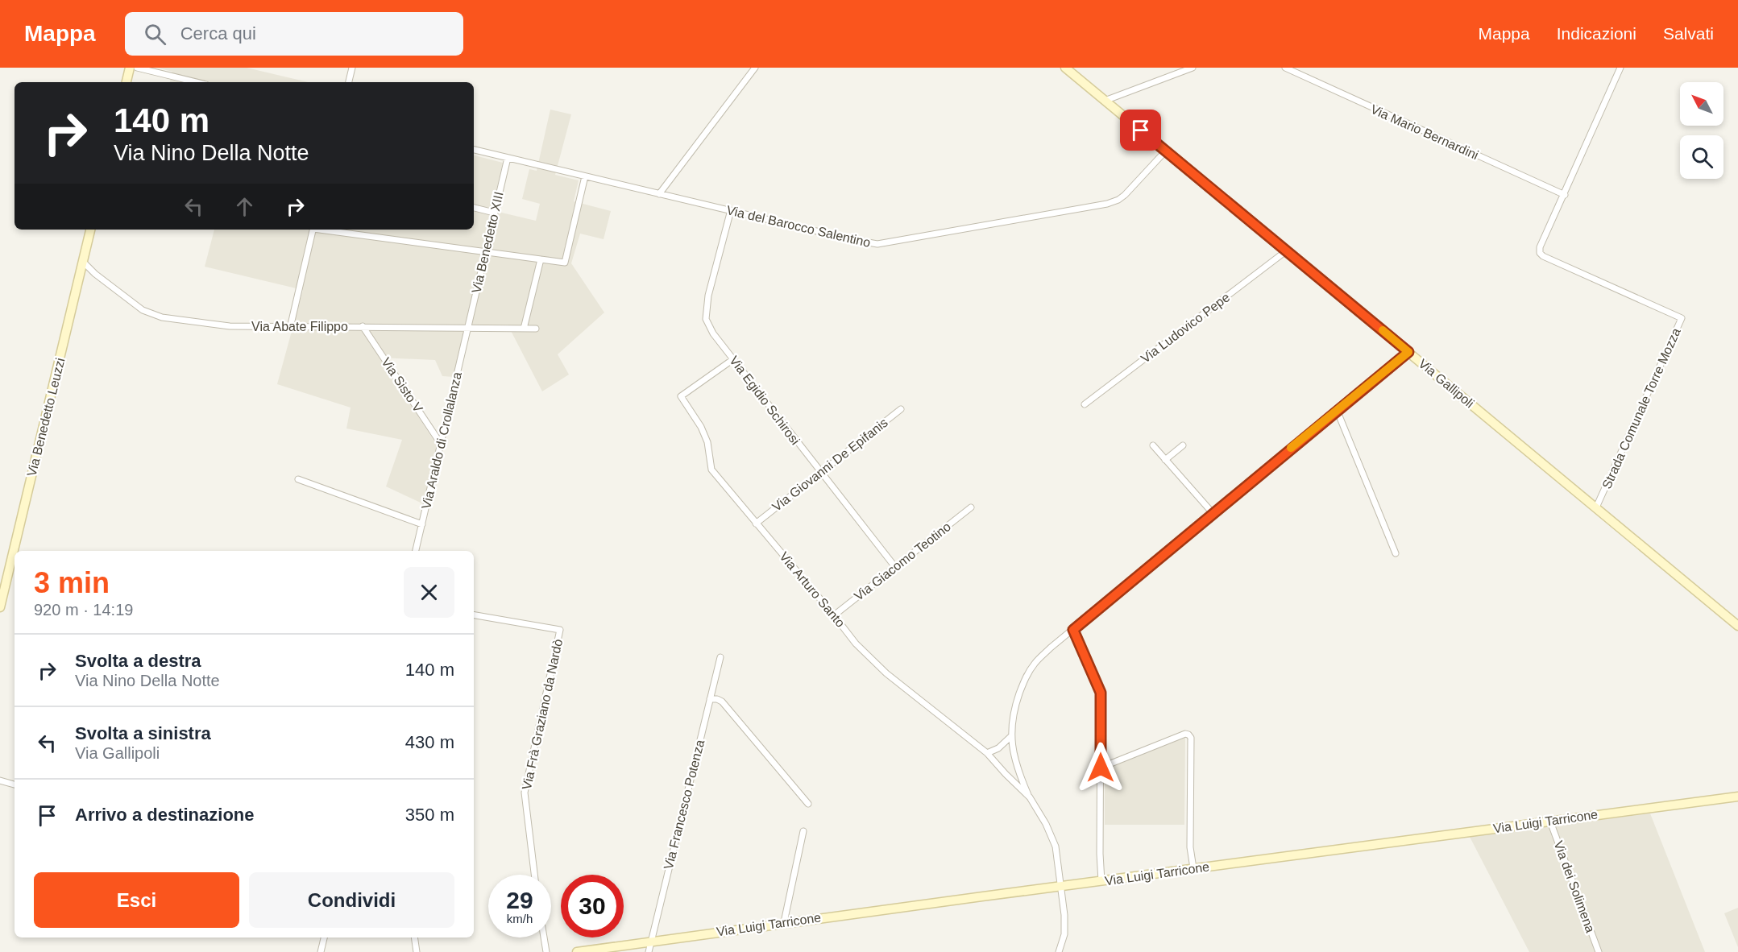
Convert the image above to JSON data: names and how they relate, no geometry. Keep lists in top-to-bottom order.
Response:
{
  "streets": {
    "main road": ["Via Gallipoli", "Via Benedetto Leuzzi", "Via Luigi Tarricone"],
    "street": [
      "Via Mario Bernardini",
      "Via del Barocco Salentino",
      "Via Benedetto XIII",
      "Via Abate Filippo",
      "Via Ludovico Pepe",
      "Via Sisto V",
      "Via Egidio Schirosi",
      "Strada Comunale Torre Mozza",
      "Via Araldo di Crollalanza",
      "Via Giovanni De Epifanis",
      "Via Giacomo Teotino",
      "Via Arturo Santo",
      "Via Frà Graziano da Nardò",
      "Via Francesco Potenza",
      "Via dei Solimena"
    ]
  },
  "crossings": [
    ["Via Mario Bernardini", "Strada Comunale Torre Mozza"],
    ["Via del Barocco Salentino", "Via Benedetto XIII"],
    ["Via del Barocco Salentino", "Via Gallipoli"],
    ["Via del Barocco Salentino", "Via Egidio Schirosi"],
    ["Via Benedetto XIII", "Via Abate Filippo"],
    ["Via Benedetto XIII", "Via Araldo di Crollalanza"],
    ["Via Abate Filippo", "Via Sisto V"],
    ["Via Abate Filippo", "Via Benedetto Leuzzi"],
    ["Via Abate Filippo", "Via Araldo di Crollalanza"],
    ["Via Ludovico Pepe", "Via Gallipoli"],
    ["Via Gallipoli", "Strada Comunale Torre Mozza"],
    ["Via Gallipoli", "Via Arturo Santo"],
    ["Via Sisto V", "Via Araldo di Crollalanza"],
    ["Via Egidio Schirosi", "Via Giovanni De Epifanis"],
    ["Via Egidio Schirosi", "Via Giacomo Teotino"],
    ["Via Egidio Schirosi", "Via Arturo Santo"],
    ["Via Giovanni De Epifanis", "Via Arturo Santo"],
    ["Via Giacomo Teotino", "Via Arturo Santo"],
    ["Via Arturo Santo", "Via Luigi Tarricone"],
    ["Via Francesco Potenza", "Via Luigi Tarricone"],
    ["Via Luigi Tarricone", "Via dei Solimena"]
  ],
  "north": "top left",
  "page": {
    "header": "Mappa",
    "search": "Cerca qui",
    "nav": ["Mappa", "Indicazioni", "Salvati"],
    "turn": ["140 m", "Via Nino Della Notte"],
    "heading": ["3 min", "920 m · 14:19"],
    "list": [
      {
        "name": "Svolta a destra",
        "note": "Via Nino Della Notte",
        "value": "140 m"
      },
      {
        "name": "Svolta a sinistra",
        "note": "Via Gallipoli",
        "value": "430 m"
      },
      {
        "name": "Arrivo a destinazione",
        "value": "350 m"
      }
    ],
    "buttons": ["Esci", "Condividi"],
    "speed": "29 km/h",
    "limit": "30"
  }
}
